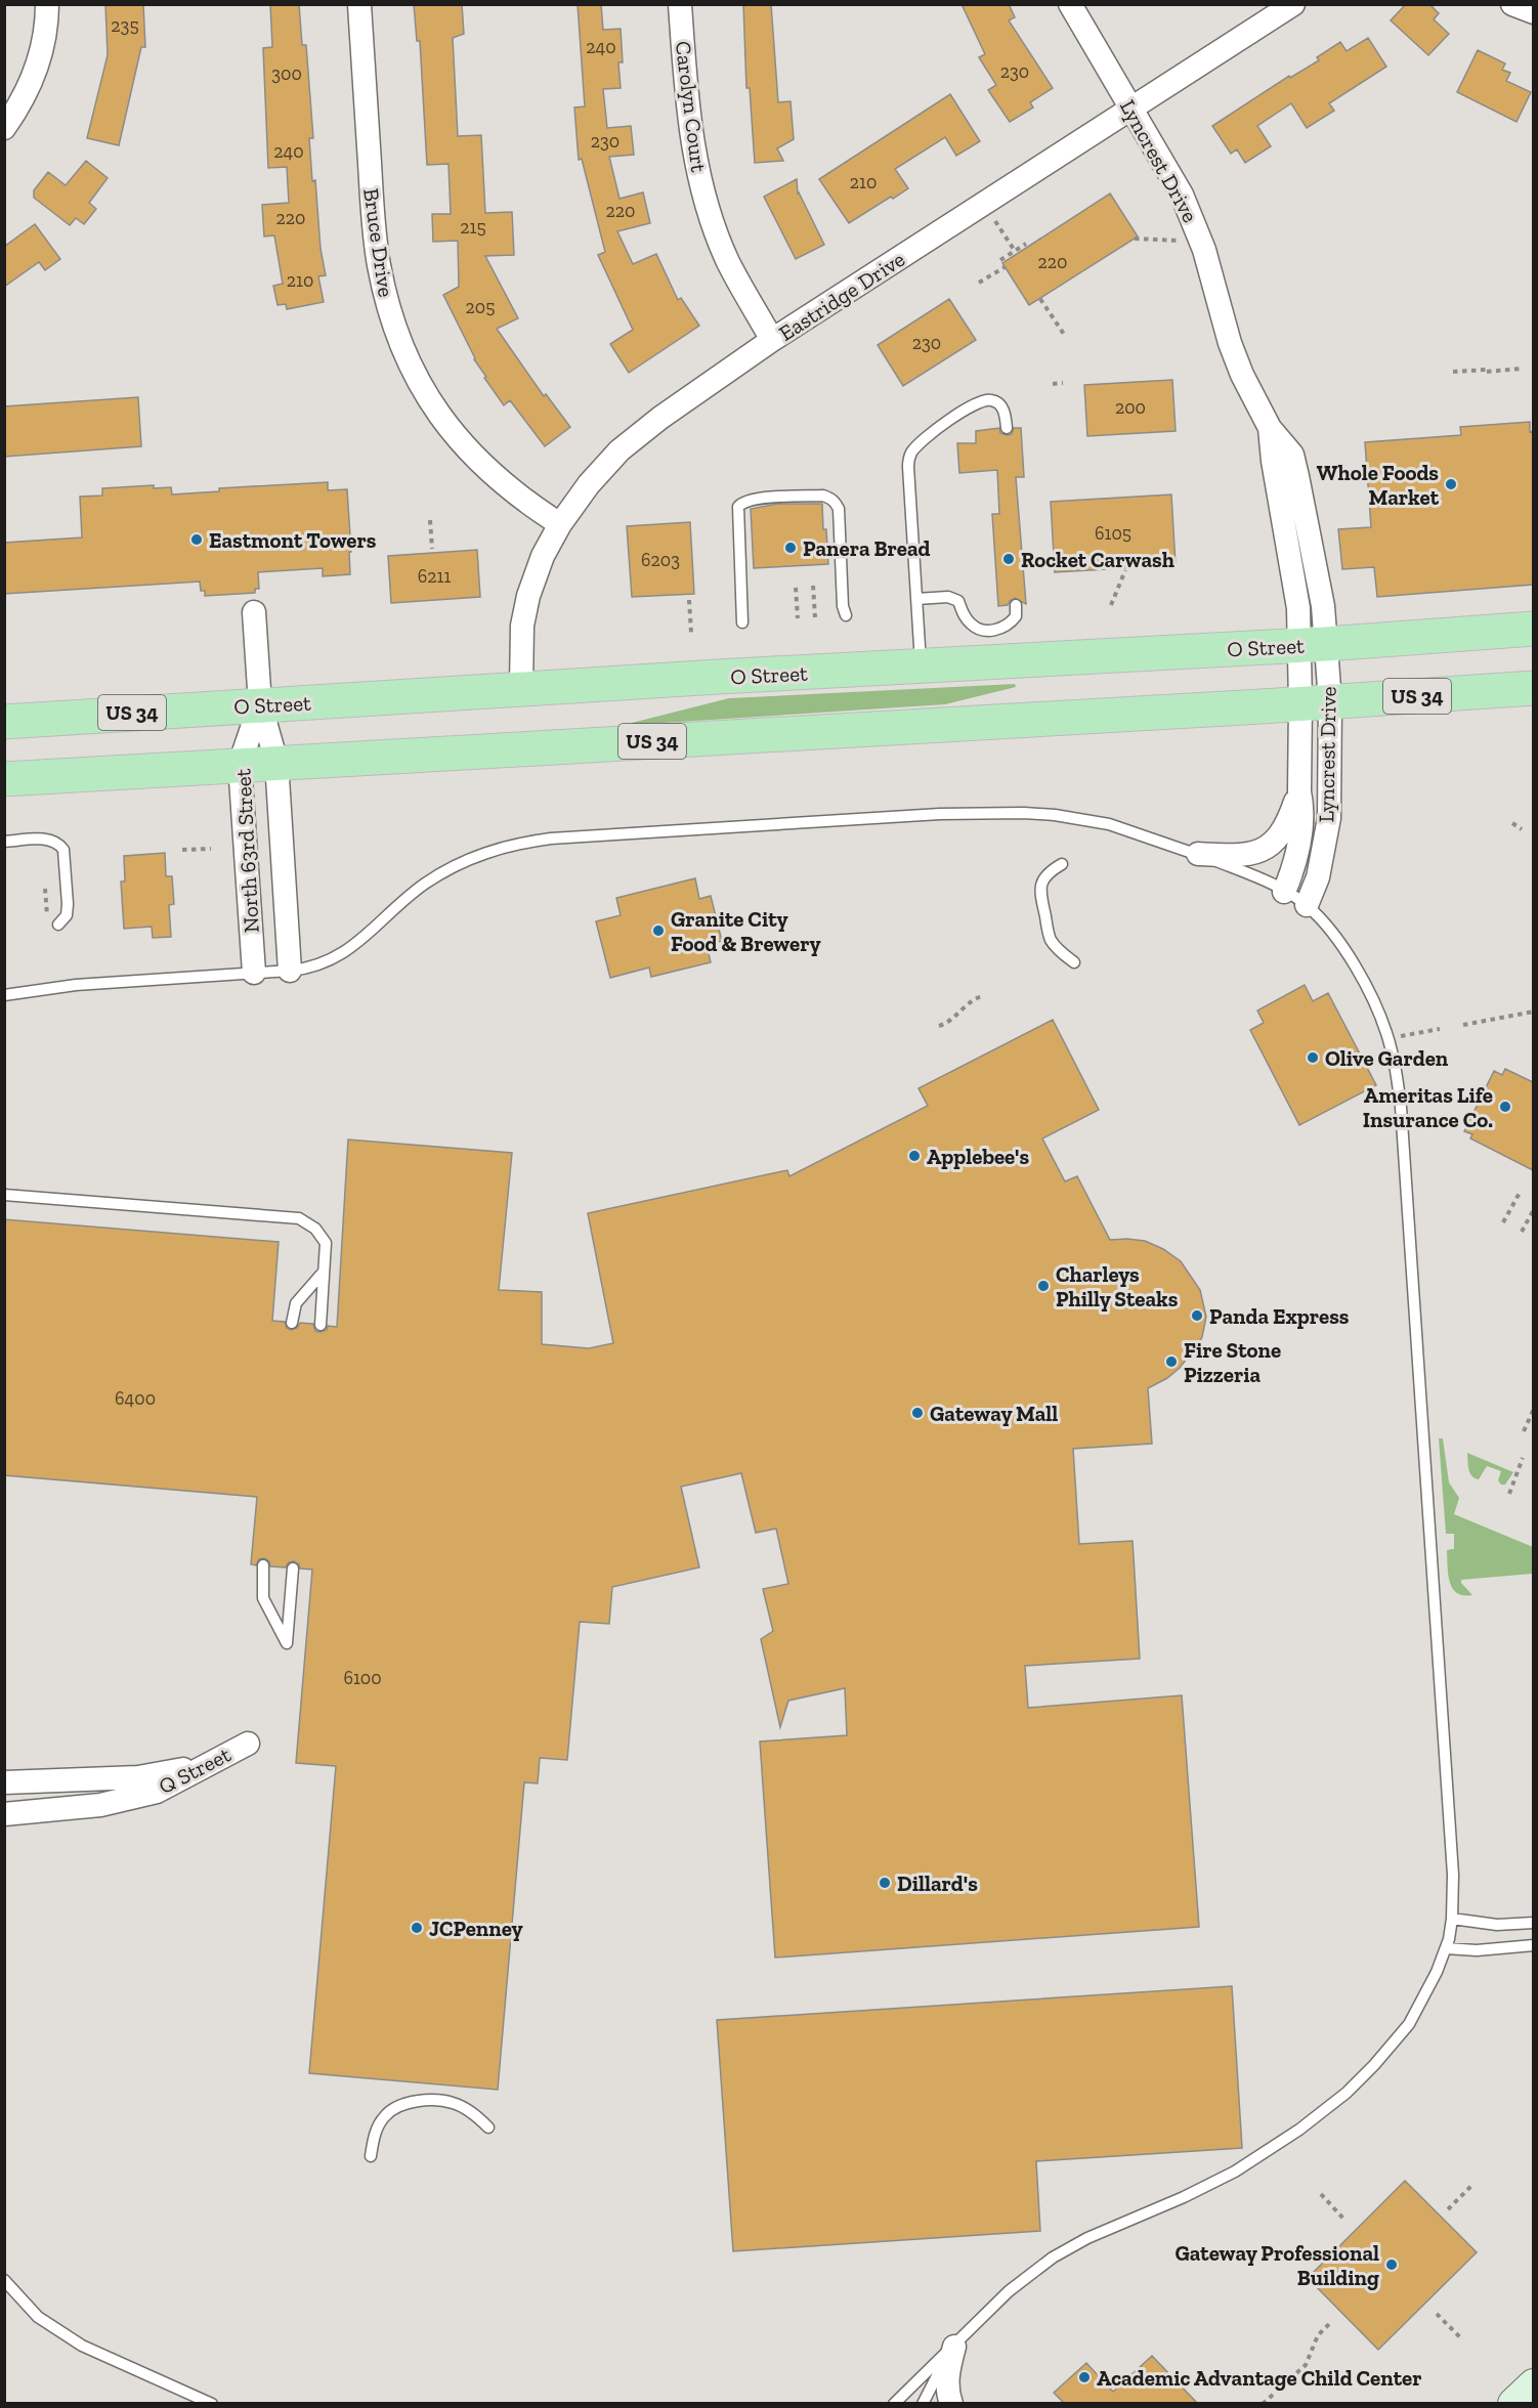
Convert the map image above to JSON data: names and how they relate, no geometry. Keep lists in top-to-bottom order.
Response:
{
  "streets": {
    "main road": ["O Street", "US 34"],
    "street": [
      "Carolyn Court",
      "Lyncrest Drive",
      "Bruce Drive",
      "Eastridge Drive",
      "North 63rd Street",
      "Q Street"
    ]
  },
  "crossings": [
    ["Carolyn Court", "Eastridge Drive"],
    ["Lyncrest Drive", "Eastridge Drive"],
    ["Lyncrest Drive", "O Street"],
    ["Lyncrest Drive", "US 34"],
    ["Bruce Drive", "Eastridge Drive"],
    ["Eastridge Drive", "O Street"],
    ["O Street", "North 63rd Street"],
    ["US 34", "North 63rd Street"]
  ],
  "places": [
    "Whole Foods Market",
    "Eastmont Towers",
    "Panera Bread",
    "Rocket Carwash",
    "Granite City Food & Brewery",
    "Olive Garden",
    "Ameritas Life Insurance Co.",
    "Applebee's",
    "Charleys Philly Steaks",
    "Panda Express",
    "Fire Stone Pizzeria",
    "Gateway Mall",
    "Dillard's",
    "JCPenney",
    "Gateway Professional Building",
    "Academic Advantage Child Center"
  ],
  "house_numbers": [
    "235",
    "240",
    "230",
    "300",
    "230",
    "240",
    "210",
    "220",
    "220",
    "215",
    "220",
    "210",
    "205",
    "230",
    "200",
    "6105",
    "6203",
    "6211",
    "6400",
    "6100"
  ]
}
